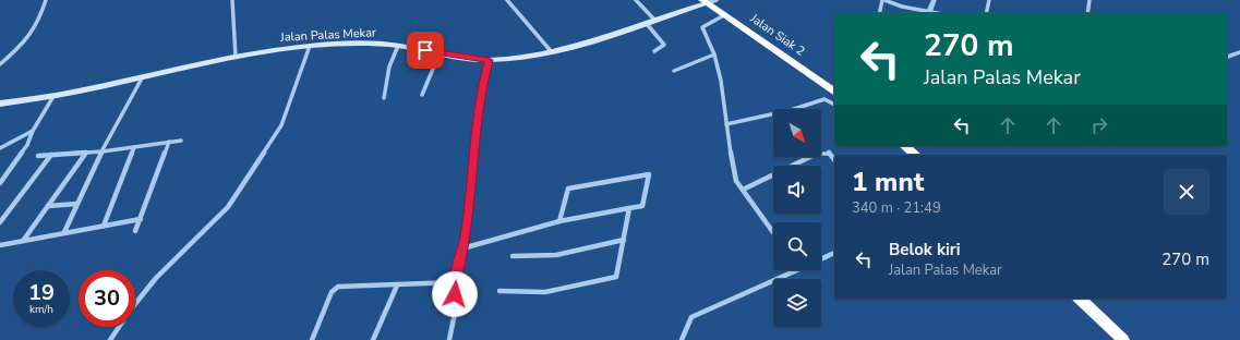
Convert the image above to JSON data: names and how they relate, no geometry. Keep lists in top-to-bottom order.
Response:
{
  "streets": {
    "highway": ["Jalan Siak 2"],
    "main road": ["Jalan Palas Mekar"]
  },
  "crossings": [
    ["Jalan Palas Mekar", "Jalan Siak 2"]
  ],
  "north": "bottom right",
  "page": {
    "turn": ["270 m", "Jalan Palas Mekar"],
    "heading": ["1 mnt", "340 m · 21:49"],
    "list": [
      {
        "name": "Belok kiri",
        "note": "Jalan Palas Mekar",
        "value": "270 m"
      }
    ],
    "speed": "19 km/h",
    "limit": "30"
  }
}
